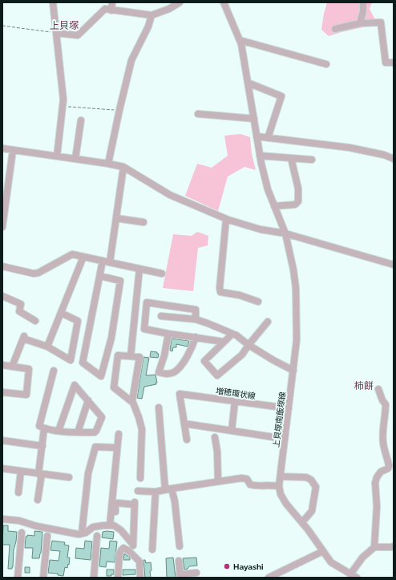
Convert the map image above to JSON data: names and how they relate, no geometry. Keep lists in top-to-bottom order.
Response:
{
  "streets": {
    "street": ["増穂環状線", "上貝塚南飯塚線"]
  },
  "crossings": [
    ["増穂環状線", "上貝塚南飯塚線"]
  ],
  "districts": ["上貝塚", "柿餅"],
  "places": ["Hayashi"]
}
